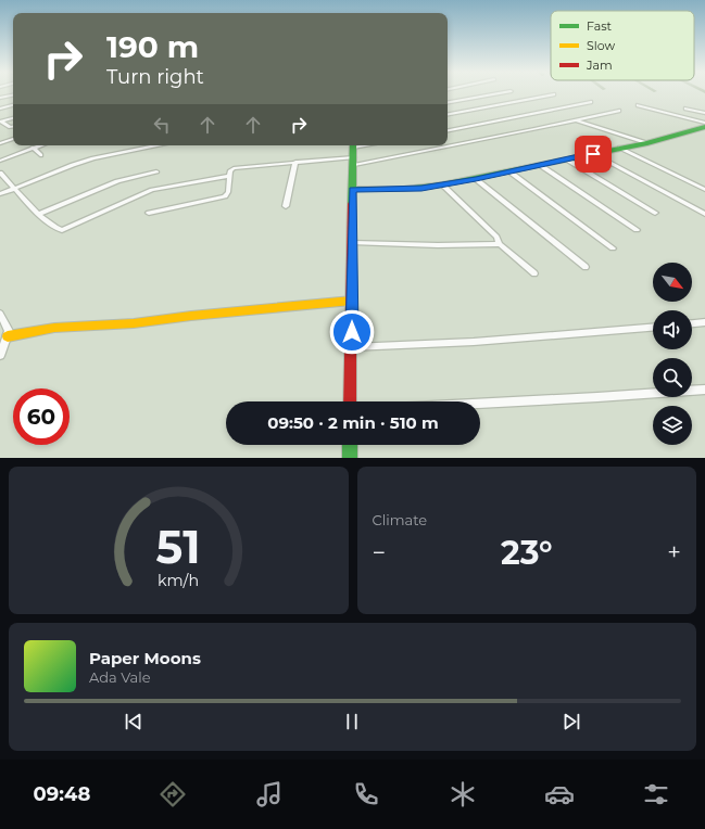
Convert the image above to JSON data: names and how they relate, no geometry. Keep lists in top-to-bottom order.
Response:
{
  "legend": ["Fast", "Slow", "Jam"],
  "north": "bottom right",
  "page": {
    "turn": ["190 m", "Turn right"],
    "limit": "60",
    "trip": "09:50 · 2 min · 510 m",
    "tile": "Climate",
    "heat": ["−", "23°", "+"],
    "song": ["Paper Moons", "Ada Vale"],
    "tabs": "09:48",
    "gauge": ["51", "km/h"]
  }
}
